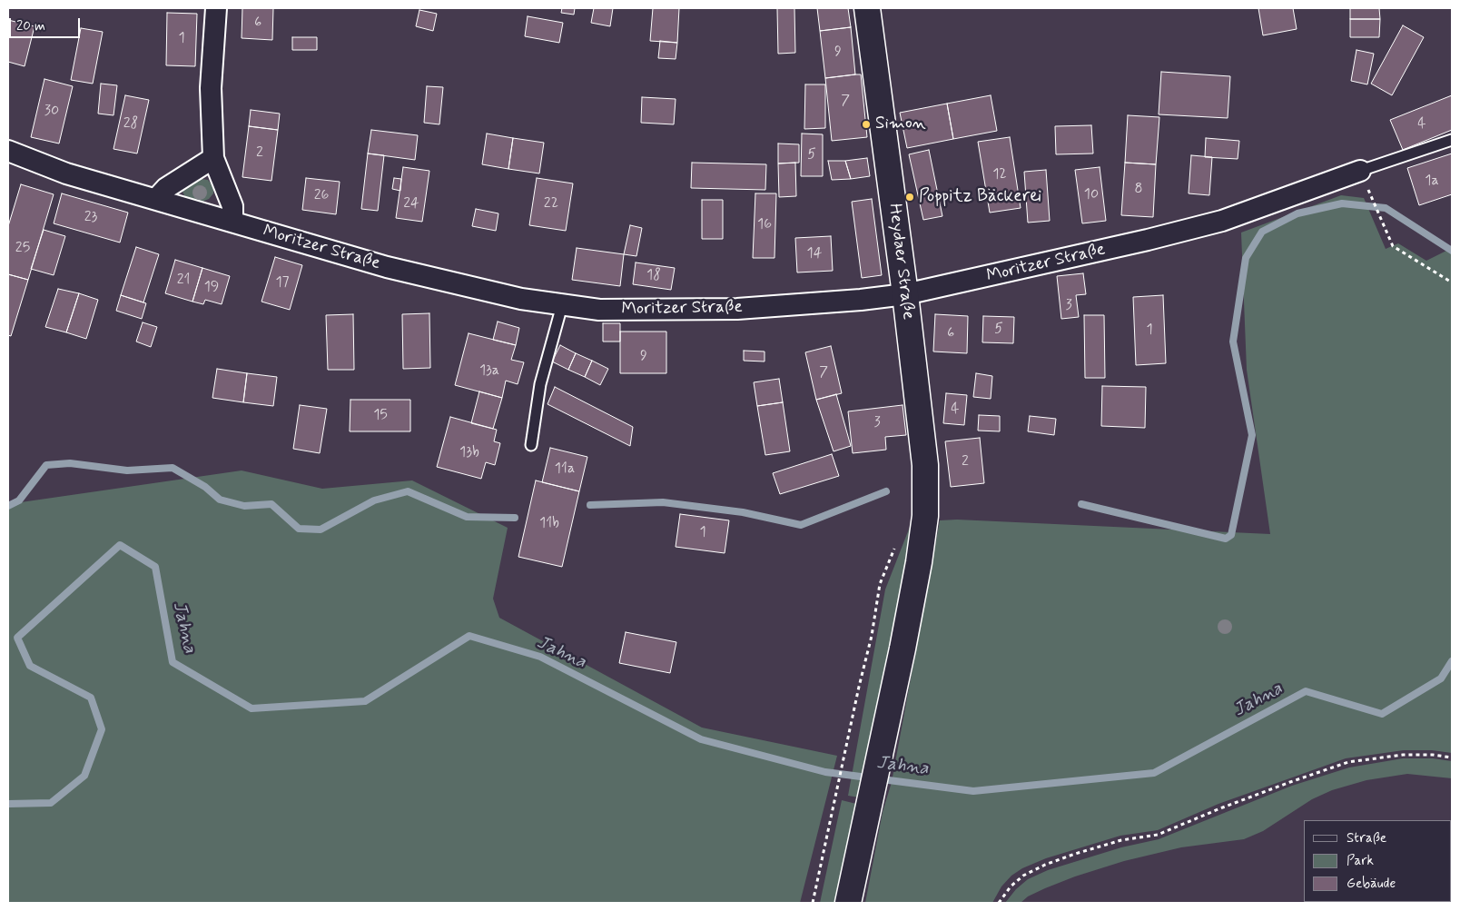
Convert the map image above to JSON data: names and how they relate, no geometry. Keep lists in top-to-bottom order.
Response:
{
  "streets": {
    "main road": ["Heydaer Straße"],
    "street": ["Moritzer Straße"]
  },
  "crossings": [
    ["Moritzer Straße", "Heydaer Straße"]
  ],
  "water": ["Jahna"],
  "places": ["Simon", "Poppitz Bäckerei"],
  "house_numbers": [
    "6",
    "1",
    "9",
    "7",
    "30",
    "28",
    "4",
    "2",
    "5",
    "12",
    "1a",
    "8",
    "10",
    "26",
    "24",
    "22",
    "23",
    "16",
    "25",
    "14",
    "18",
    "21",
    "17",
    "19",
    "3",
    "5",
    "1",
    "6",
    "9",
    "13a",
    "7",
    "4",
    "15",
    "3",
    "13b",
    "2",
    "11a",
    "11b",
    "1"
  ],
  "legend": ["Straße", "Park", "Gebäude"],
  "scale_bar": "20 m"
}
